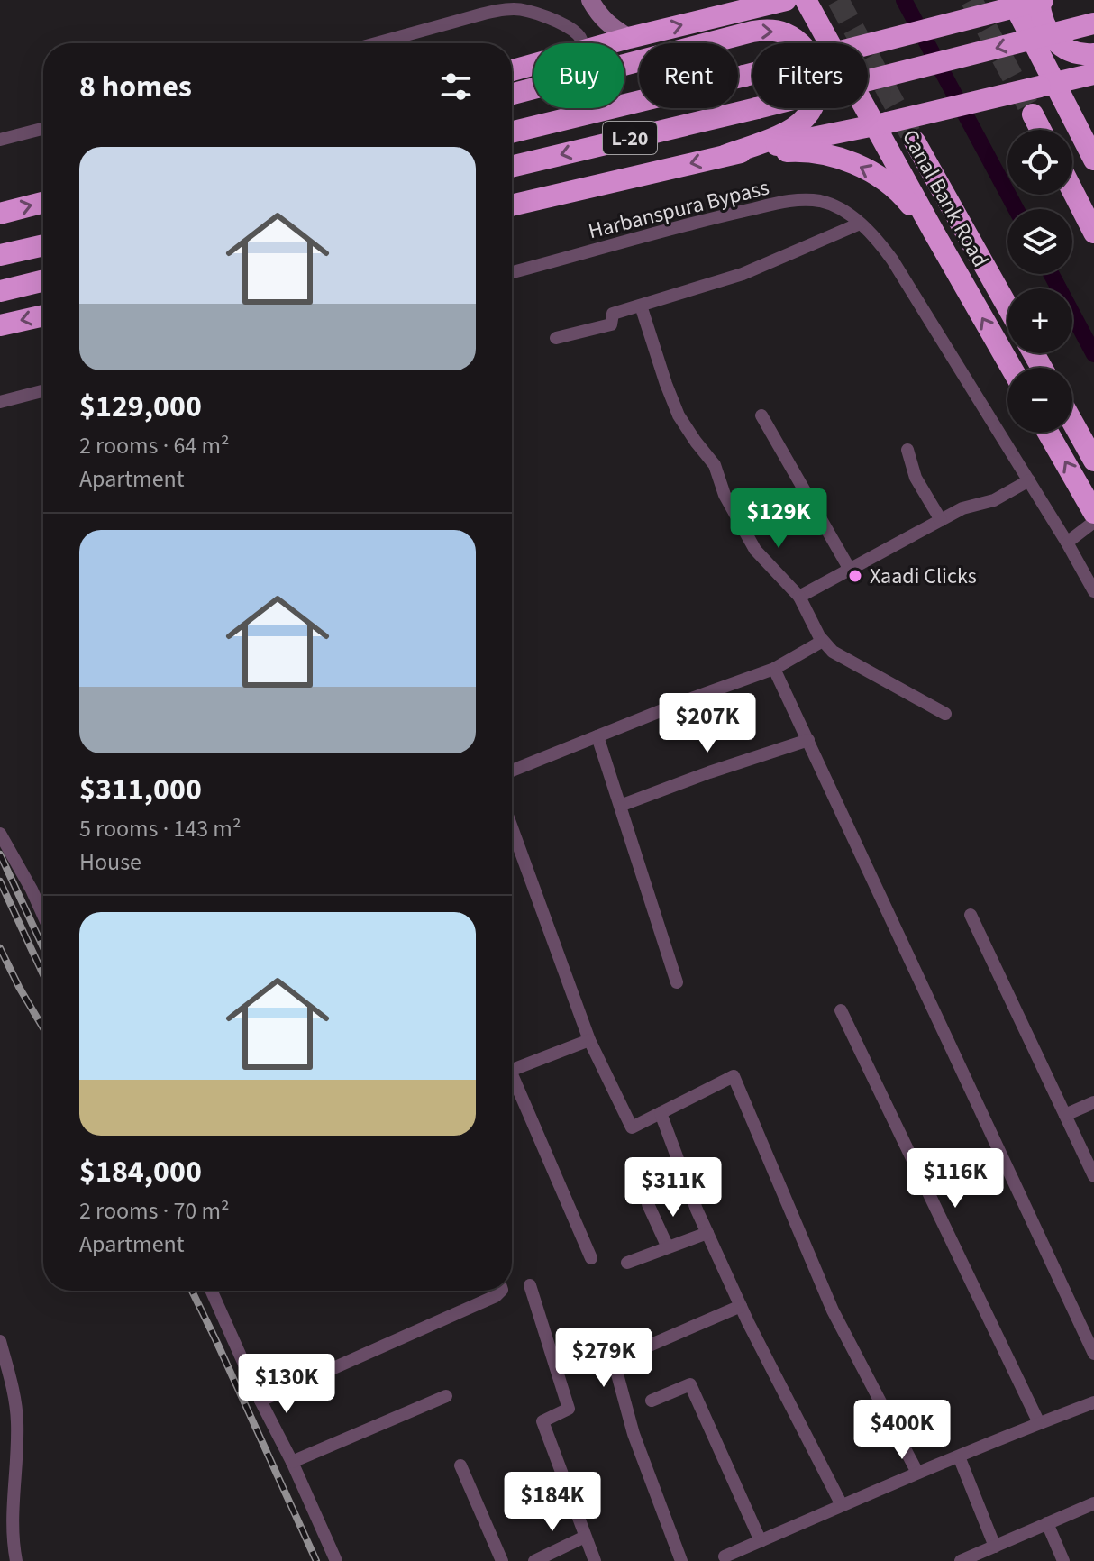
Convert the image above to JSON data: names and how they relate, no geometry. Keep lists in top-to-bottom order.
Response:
{
  "streets": {
    "highway": ["L-20", "Canal Bank Road"],
    "street": ["Harbanspura Bypass"]
  },
  "places": ["Xaadi Clicks"],
  "page": {
    "chip": ["Buy", "Rent", "Filters"],
    "heading": "8 homes",
    "map_buttons": ["+", "−"],
    "list": [
      {
        "name": "$129,000",
        "note": "2 rooms · 64 m² · Apartment"
      },
      {
        "name": "$311,000",
        "note": "5 rooms · 143 m² · House"
      },
      {
        "name": "$184,000",
        "note": "2 rooms · 70 m² · Apartment"
      }
    ],
    "price": [
      "$129K",
      "$207K",
      "$116K",
      "$311K",
      "$279K",
      "$130K",
      "$400K",
      "$184K"
    ]
  }
}
